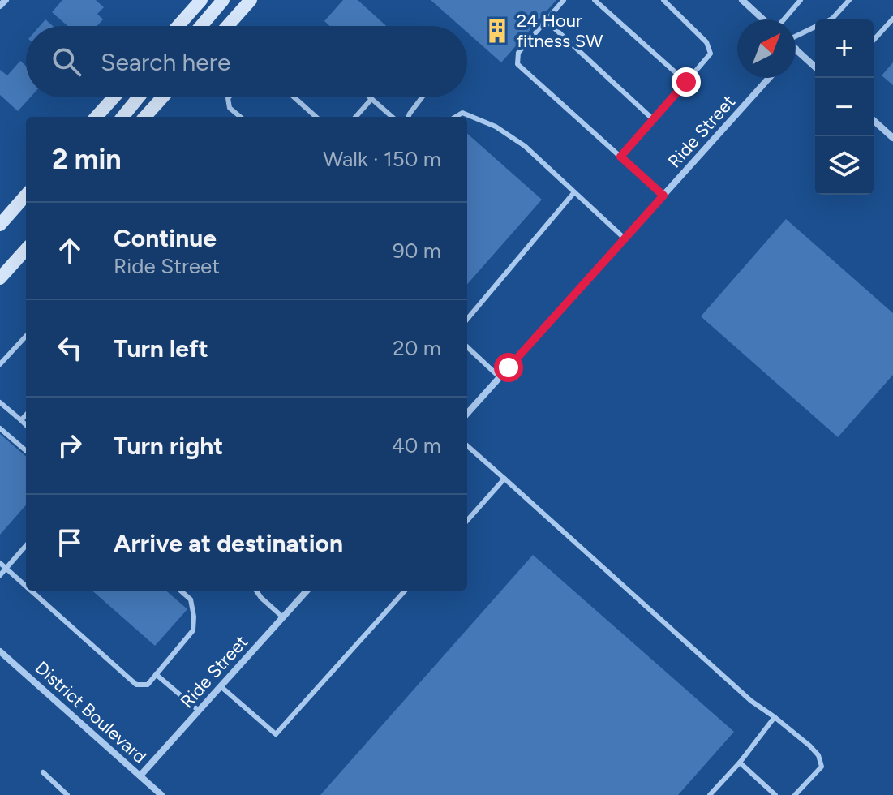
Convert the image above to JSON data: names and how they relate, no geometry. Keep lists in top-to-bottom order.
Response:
{
  "streets": {
    "street": ["Ride Street", "District Boulevard"]
  },
  "crossings": [
    ["Ride Street", "District Boulevard"]
  ],
  "places": {
    "building": ["24 Hour fitness SW"]
  },
  "north": "top right",
  "page": {
    "map_buttons": ["+", "−"],
    "search": "Search here",
    "heading": ["2 min", "Walk · 150 m"],
    "list": [
      ["Continue", "Ride Street", "90 m"],
      ["Turn left", "20 m"],
      ["Turn right", "40 m"],
      "Arrive at destination"
    ]
  }
}
